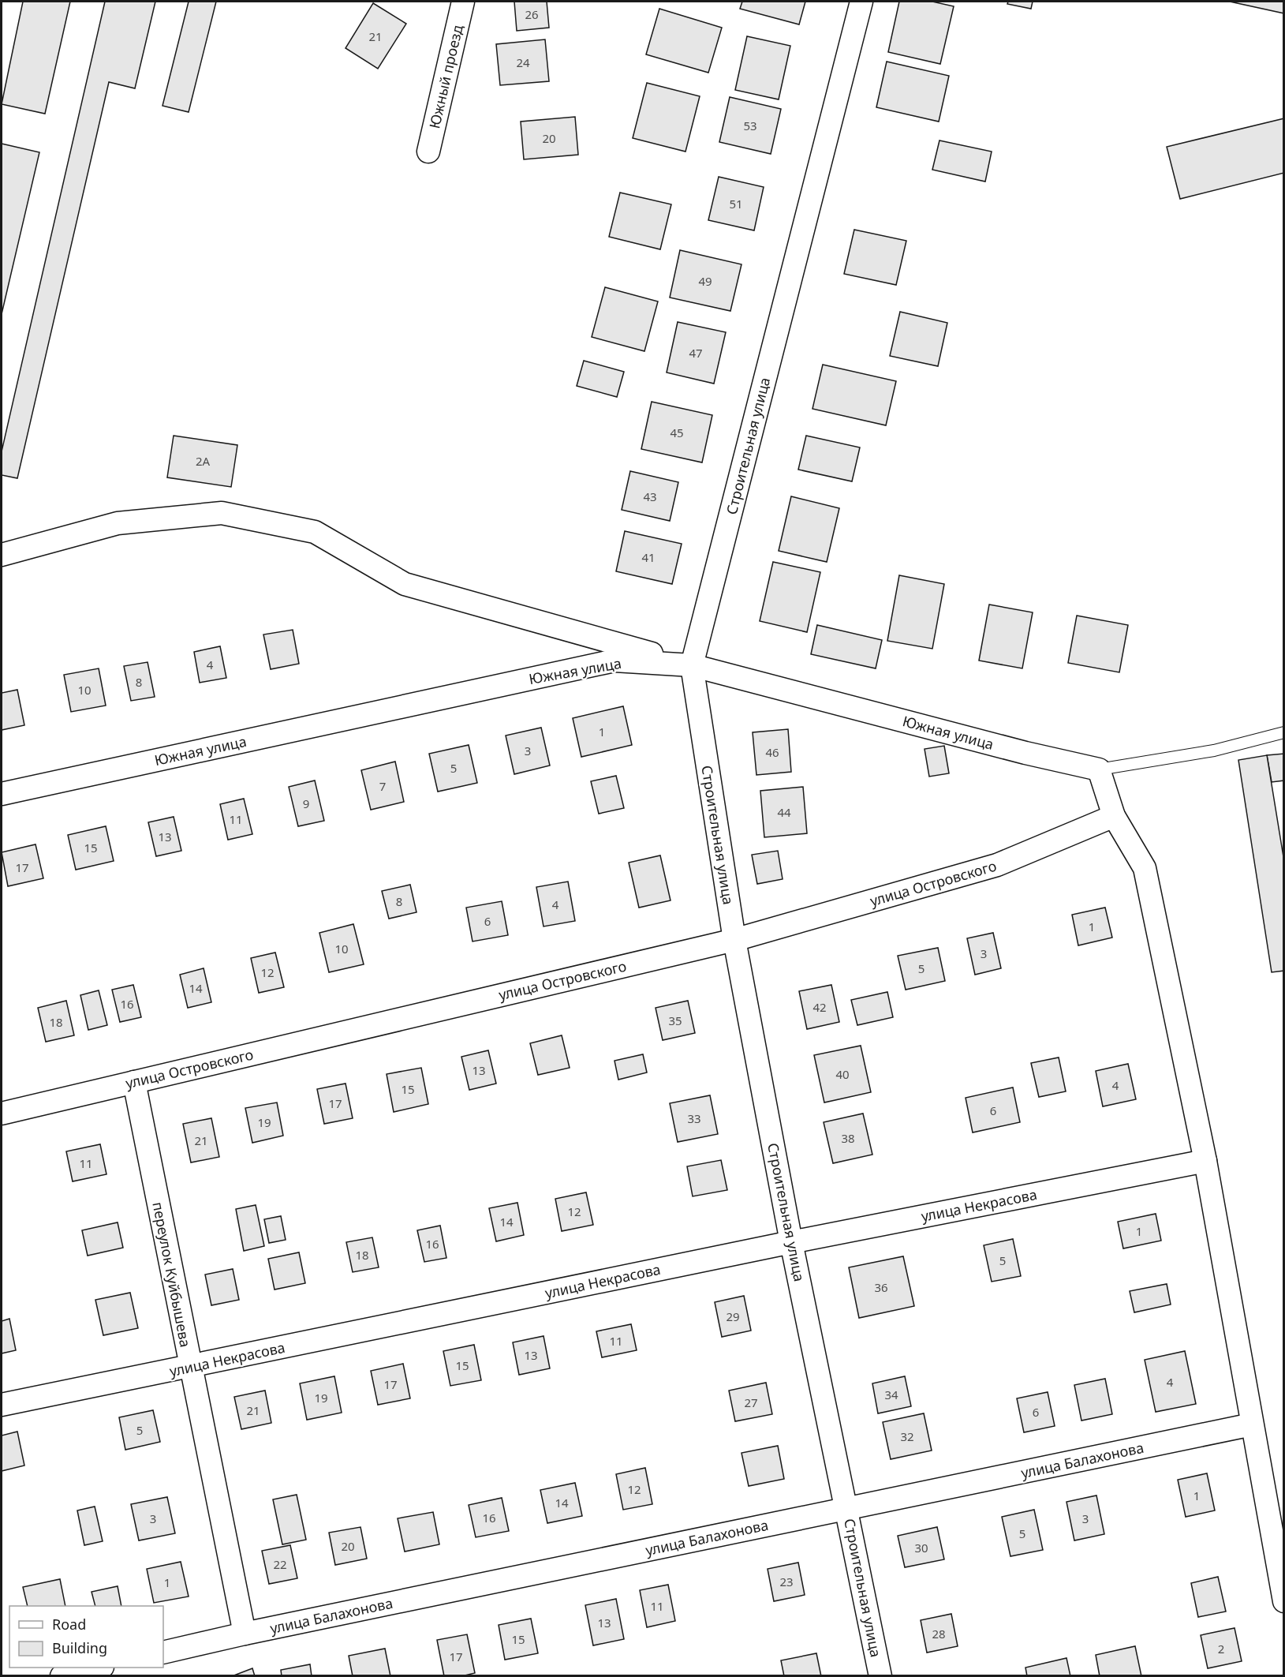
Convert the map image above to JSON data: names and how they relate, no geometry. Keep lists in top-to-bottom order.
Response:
{
  "streets": {
    "street": [
      "Южный проезд",
      "Строительная улица",
      "Южная улица",
      "улица Островского",
      "улица Некрасова",
      "переулок Куйбышева",
      "улица Балахонова"
    ]
  },
  "crossings": [
    ["Строительная улица", "Южная улица"],
    ["Строительная улица", "улица Островского"],
    ["Строительная улица", "улица Некрасова"],
    ["Строительная улица", "улица Балахонова"],
    ["улица Островского", "переулок Куйбышева"],
    ["улица Некрасова", "переулок Куйбышева"],
    ["переулок Куйбышева", "улица Балахонова"]
  ],
  "house_numbers": [
    "26",
    "21",
    "24",
    "53",
    "20",
    "51",
    "49",
    "47",
    "45",
    "2А",
    "43",
    "41",
    "4",
    "8",
    "10",
    "1",
    "3",
    "46",
    "5",
    "7",
    "9",
    "44",
    "11",
    "13",
    "15",
    "17",
    "8",
    "4",
    "6",
    "1",
    "10",
    "3",
    "5",
    "12",
    "14",
    "16",
    "42",
    "35",
    "18",
    "13",
    "40",
    "4",
    "15",
    "17",
    "6",
    "33",
    "19",
    "38",
    "21",
    "11",
    "12",
    "14",
    "1",
    "16",
    "18",
    "5",
    "36",
    "29",
    "11",
    "13",
    "15",
    "4",
    "17",
    "34",
    "19",
    "27",
    "21",
    "6",
    "5",
    "32",
    "12",
    "1",
    "14",
    "16",
    "3",
    "3",
    "5",
    "20",
    "30",
    "22",
    "23",
    "1",
    "11",
    "13",
    "28",
    "15",
    "2",
    "17"
  ],
  "legend": ["Road", "Building"]
}
